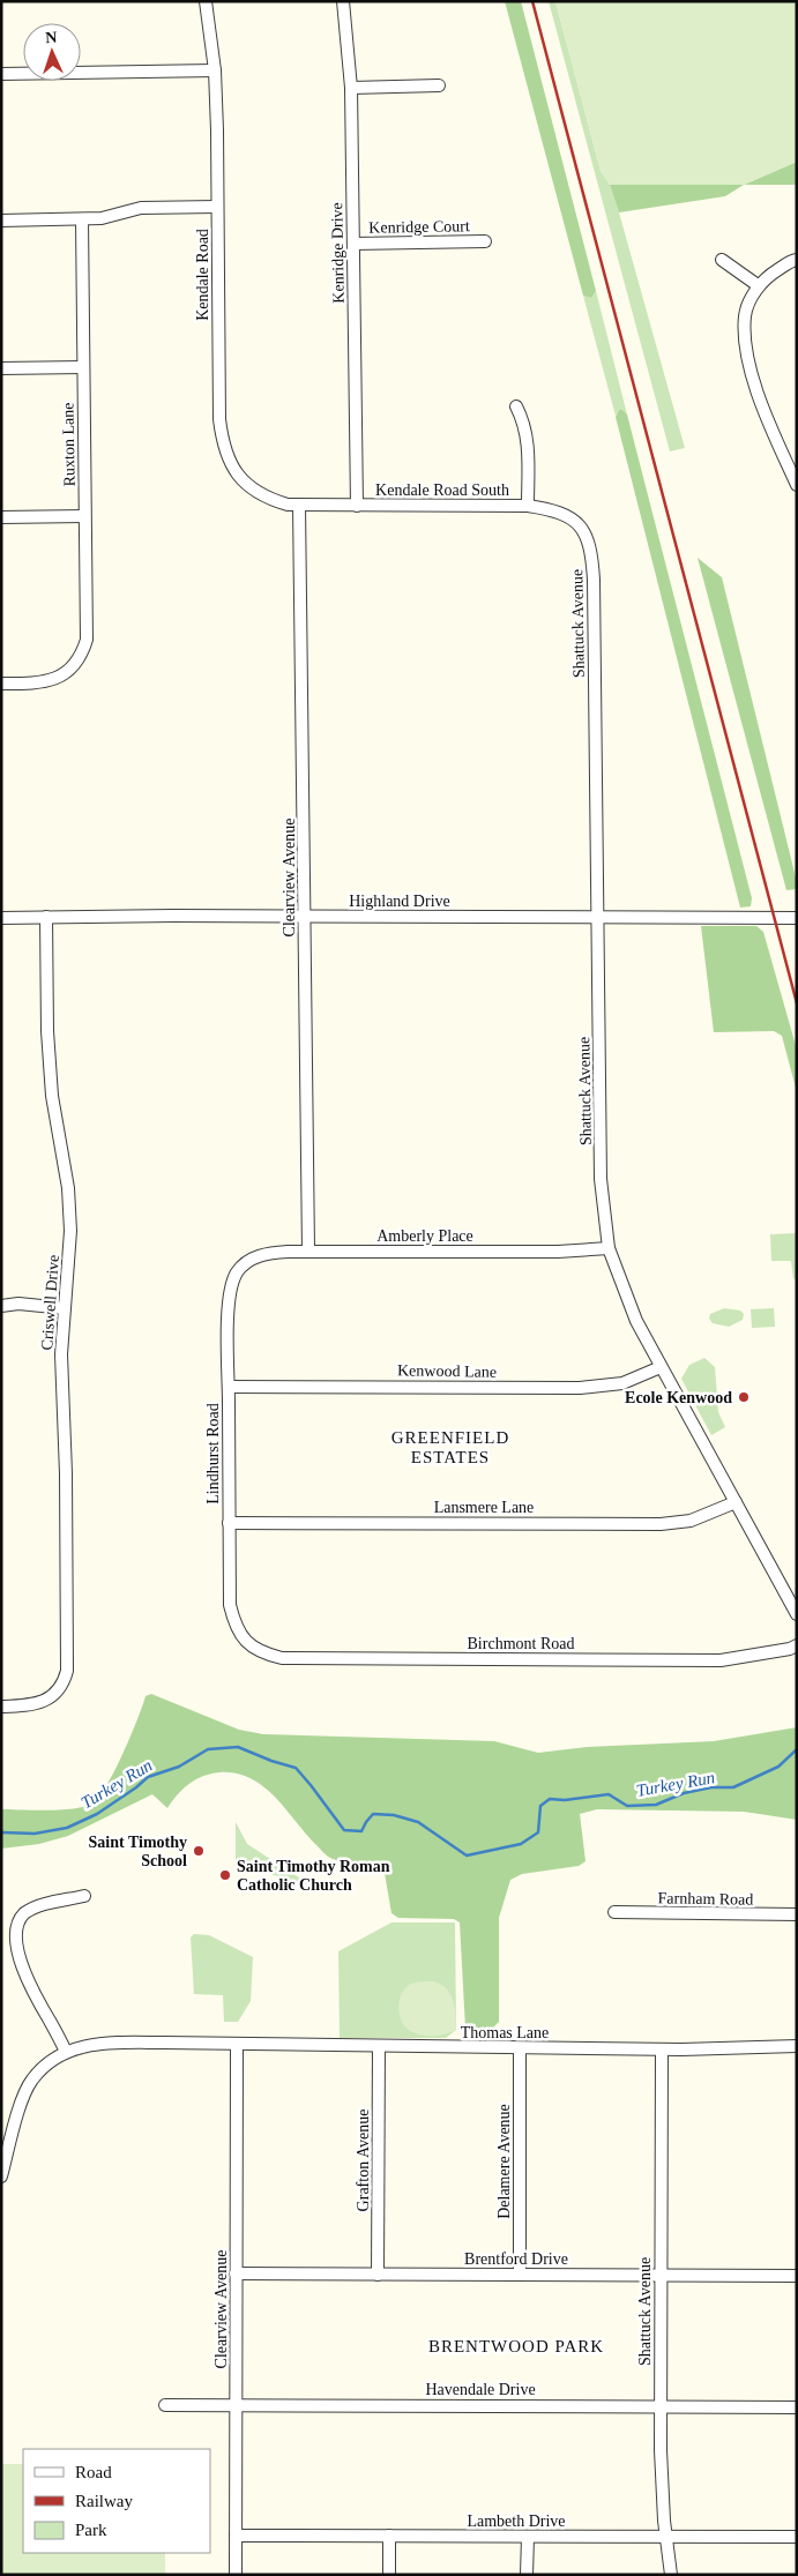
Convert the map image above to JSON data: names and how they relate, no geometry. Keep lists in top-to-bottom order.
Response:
{
  "streets": {
    "street": [
      "Kenridge Court",
      "Kenridge Drive",
      "Kendale Road",
      "Ruxton Lane",
      "Kendale Road South",
      "Shattuck Avenue",
      "Clearview Avenue",
      "Highland Drive",
      "Amberly Place",
      "Criswell Drive",
      "Kenwood Lane",
      "Lindhurst Road",
      "Lansmere Lane",
      "Birchmont Road",
      "Farnham Road",
      "Thomas Lane",
      "Grafton Avenue",
      "Delamere Avenue",
      "Brentford Drive",
      "Havendale Drive",
      "Lambeth Drive"
    ]
  },
  "crossings": [
    ["Kenridge Court", "Kenridge Drive"],
    ["Kenridge Drive", "Kendale Road South"],
    ["Kendale Road", "Kendale Road South"],
    ["Kendale Road", "Clearview Avenue"],
    ["Kendale Road South", "Shattuck Avenue"],
    ["Kendale Road South", "Clearview Avenue"],
    ["Shattuck Avenue", "Highland Drive"],
    ["Shattuck Avenue", "Amberly Place"],
    ["Shattuck Avenue", "Kenwood Lane"],
    ["Shattuck Avenue", "Lansmere Lane"],
    ["Shattuck Avenue", "Thomas Lane"],
    ["Shattuck Avenue", "Brentford Drive"],
    ["Shattuck Avenue", "Havendale Drive"],
    ["Shattuck Avenue", "Lambeth Drive"],
    ["Clearview Avenue", "Highland Drive"],
    ["Clearview Avenue", "Amberly Place"],
    ["Clearview Avenue", "Thomas Lane"],
    ["Clearview Avenue", "Brentford Drive"],
    ["Clearview Avenue", "Havendale Drive"],
    ["Clearview Avenue", "Lambeth Drive"],
    ["Highland Drive", "Criswell Drive"],
    ["Amberly Place", "Lindhurst Road"],
    ["Kenwood Lane", "Lindhurst Road"],
    ["Lindhurst Road", "Lansmere Lane"],
    ["Lindhurst Road", "Birchmont Road"],
    ["Thomas Lane", "Grafton Avenue"],
    ["Thomas Lane", "Delamere Avenue"],
    ["Grafton Avenue", "Brentford Drive"],
    ["Delamere Avenue", "Brentford Drive"]
  ],
  "districts": ["GREENFIELD ESTATES", "BRENTWOOD PARK"],
  "water": ["Turkey Run"],
  "places": ["Ecole Kenwood", "Saint Timothy School", "Saint Timothy Roman Catholic Church"],
  "legend": ["Road", "Railway", "Park"],
  "north": "top"
}
